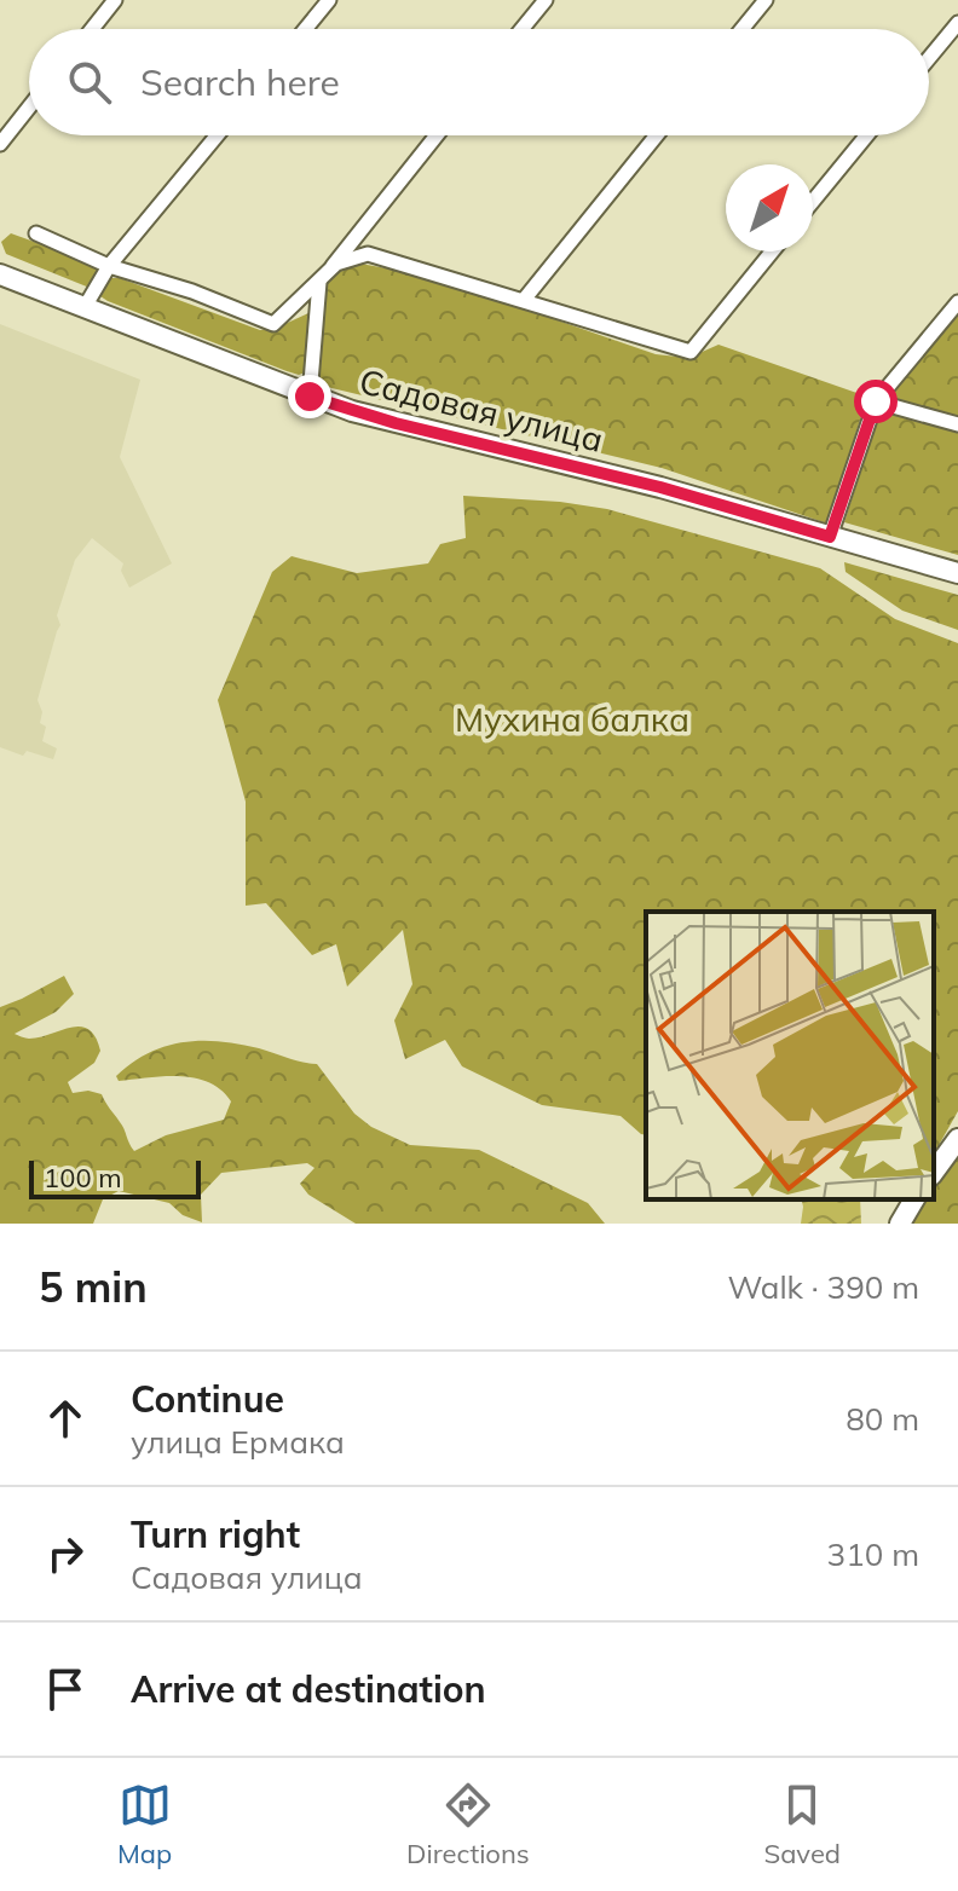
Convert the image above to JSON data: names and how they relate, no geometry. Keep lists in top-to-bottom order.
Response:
{
  "streets": {
    "main road": ["Садовая улица"]
  },
  "parks": ["Мухина балка"],
  "scale_bar": "100 m",
  "north": "top right",
  "page": {
    "search": "Search here",
    "scale": "100 m",
    "heading": ["5 min", "Walk · 390 m"],
    "list": [
      ["Continue", "улица Ермака", "80 m"],
      ["Turn right", "Садовая улица", "310 m"],
      "Arrive at destination"
    ],
    "nav": ["Map", "Directions", "Saved"]
  }
}
